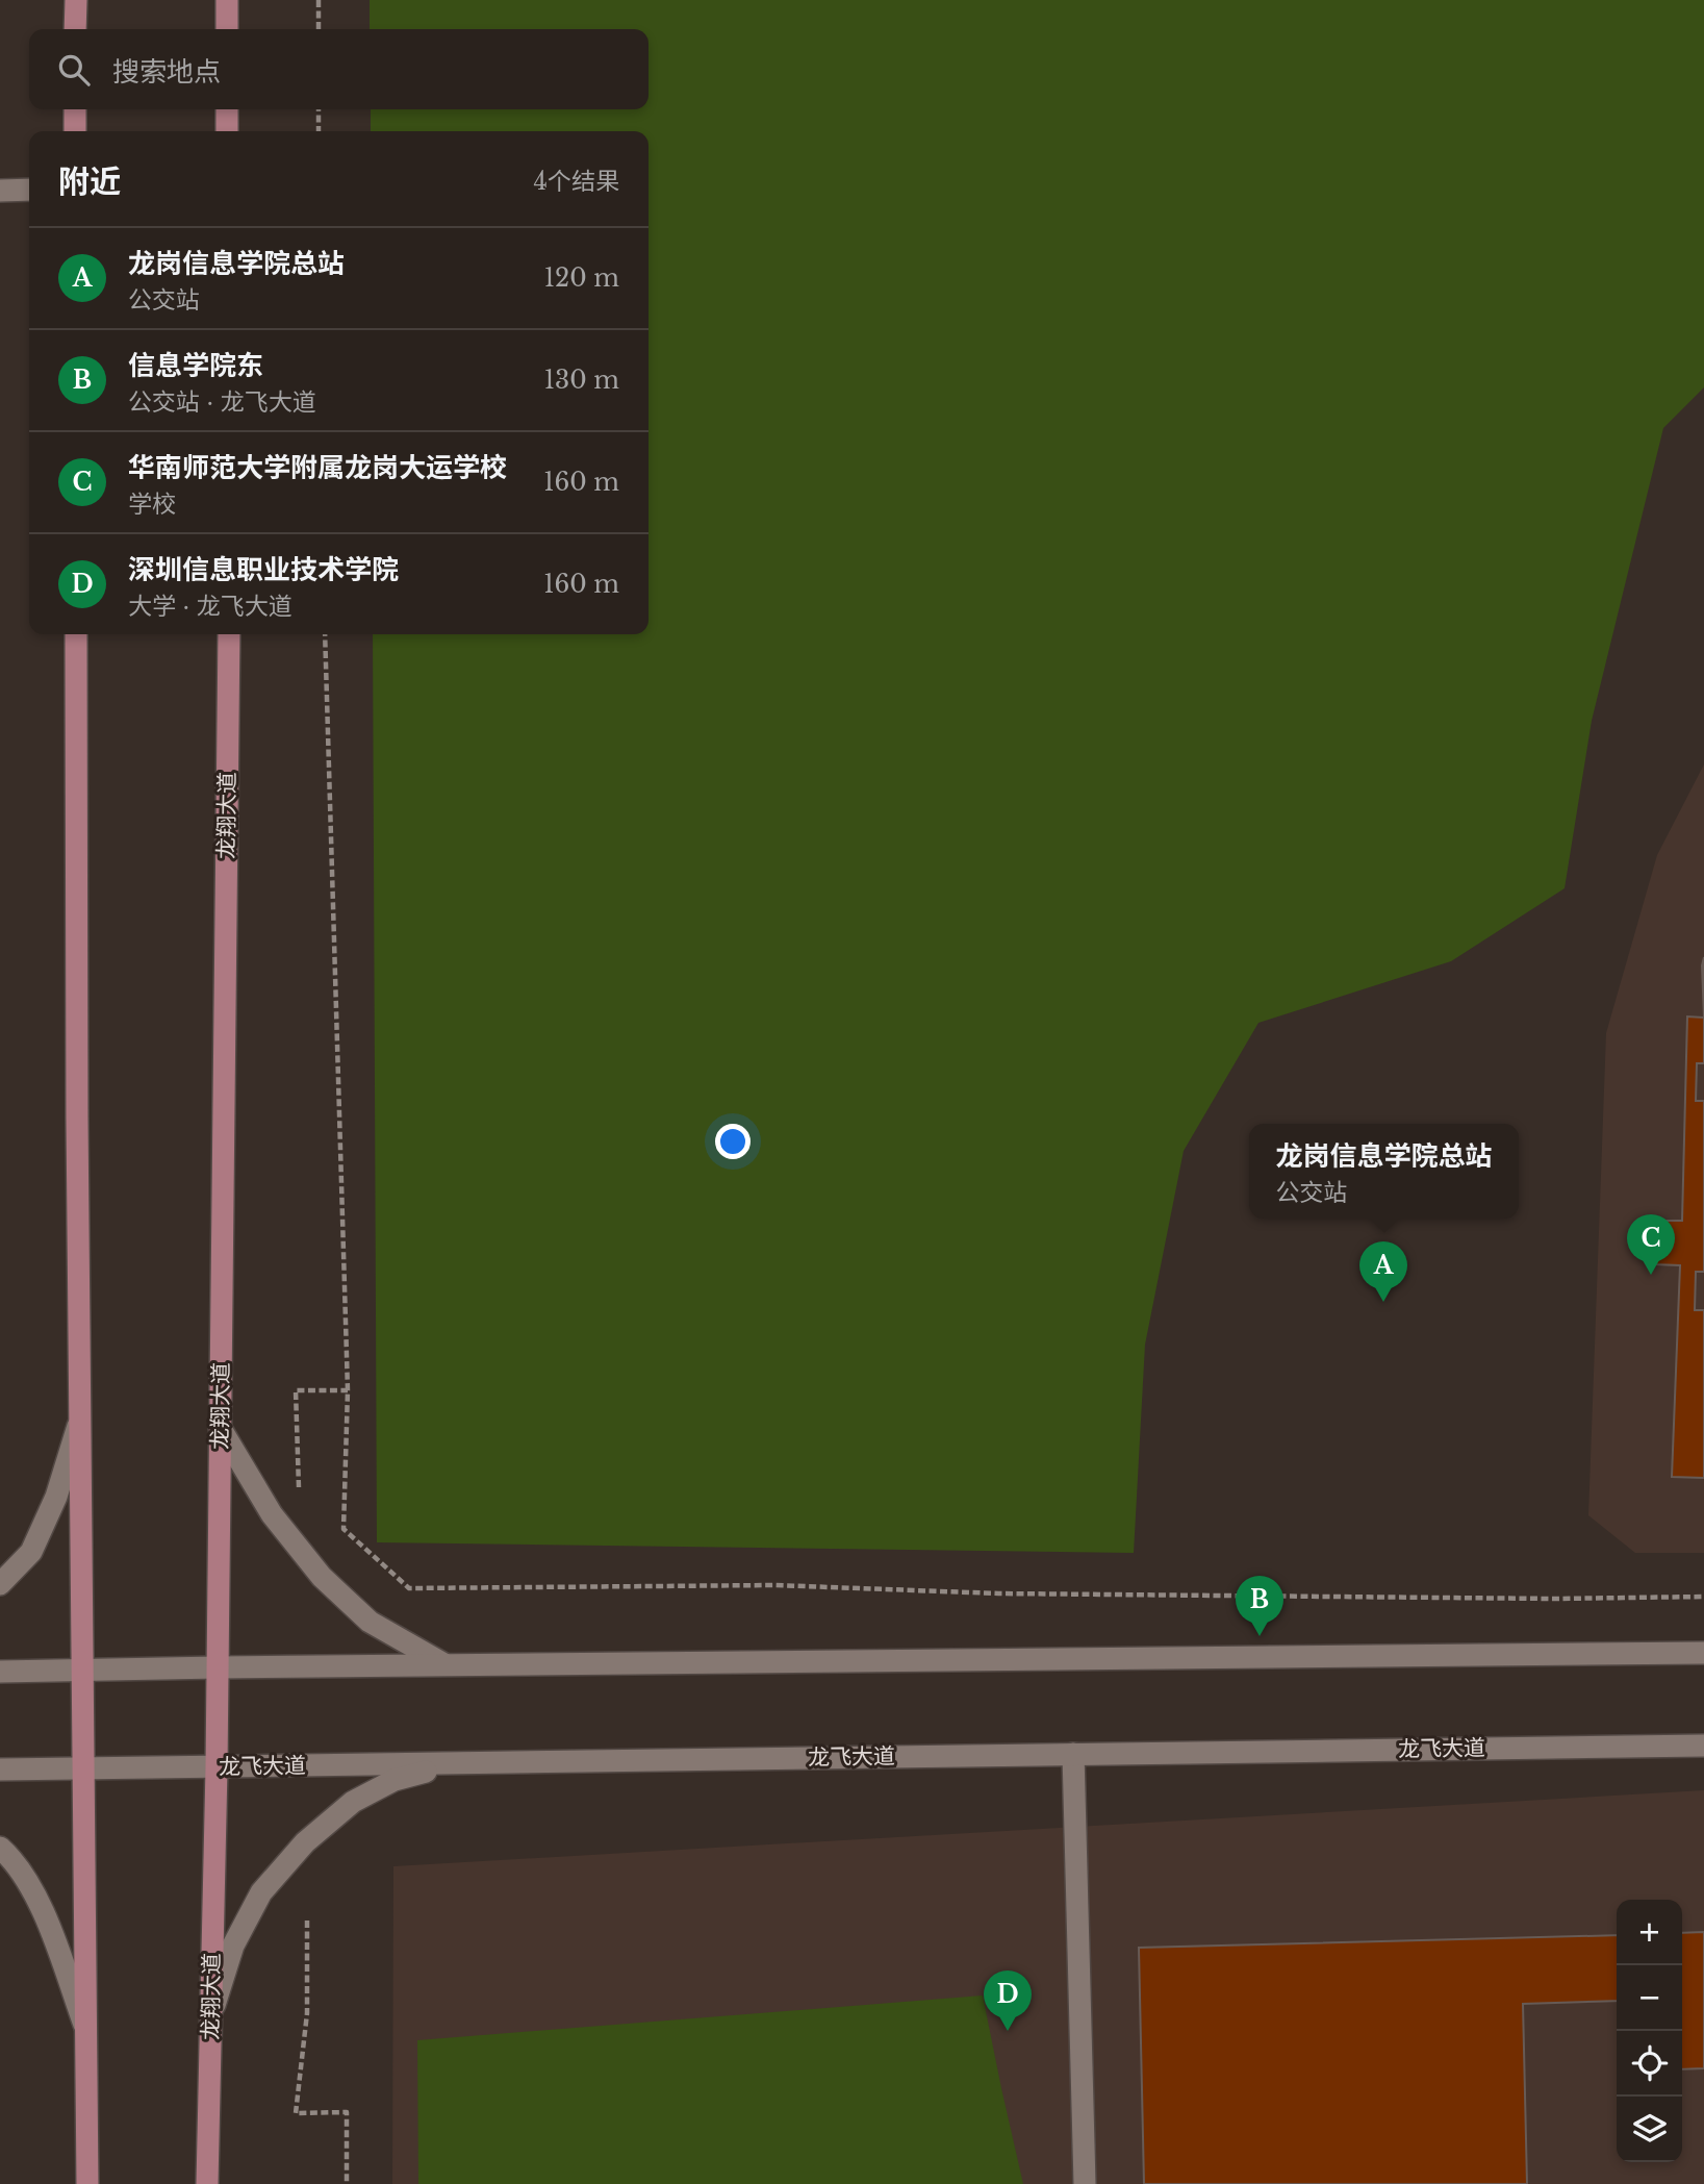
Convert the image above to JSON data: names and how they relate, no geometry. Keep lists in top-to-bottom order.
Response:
{
  "streets": {
    "main road": ["龙翔大道", "龙飞大道"]
  },
  "crossings": [
    ["龙翔大道", "龙飞大道"]
  ],
  "page": {
    "search": "搜索地点",
    "heading": ["附近", "4个结果"],
    "list": [
      {
        "mark": "A",
        "name": "龙岗信息学院总站",
        "note": "公交站",
        "value": "120 m"
      },
      {
        "mark": "B",
        "name": "信息学院东",
        "note": "公交站 · 龙飞大道",
        "value": "130 m"
      },
      {
        "mark": "C",
        "name": "华南师范大学附属龙岗大运学校",
        "note": "学校",
        "value": "160 m"
      },
      {
        "mark": "D",
        "name": "深圳信息职业技术学院",
        "note": "大学 · 龙飞大道",
        "value": "160 m"
      }
    ],
    "popup": ["龙岗信息学院总站", "公交站"],
    "pins": [
      "C",
      "A",
      "B",
      "D"
    ],
    "map_buttons": ["+", "−"]
  }
}
